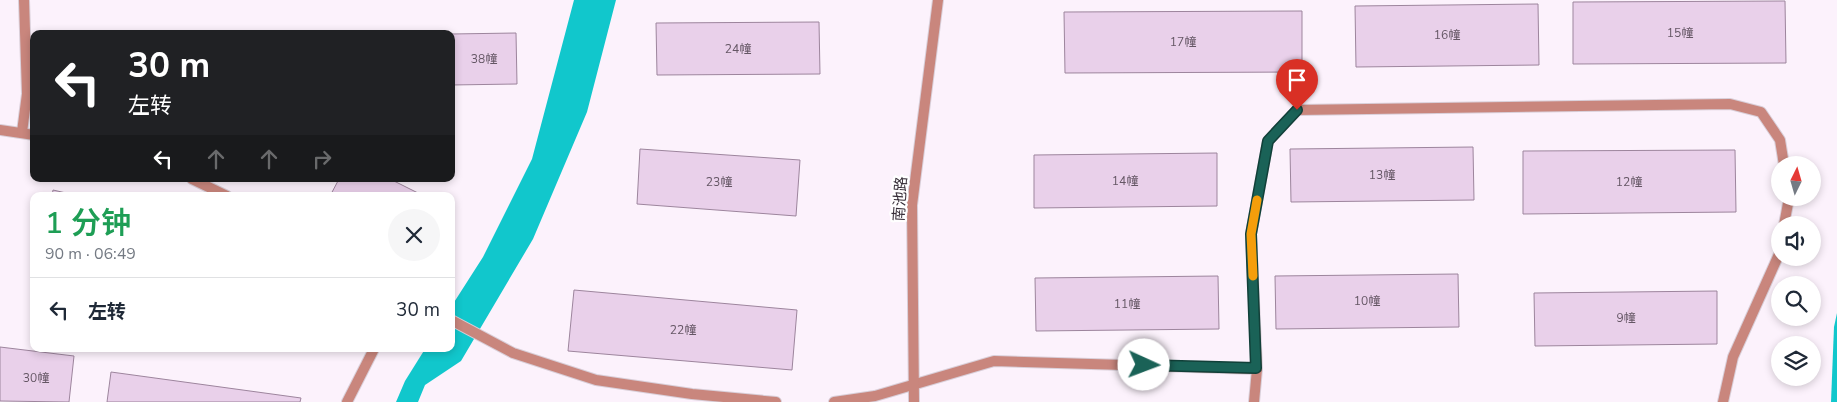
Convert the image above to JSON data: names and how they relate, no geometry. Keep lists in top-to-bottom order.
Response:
{
  "streets": {
    "street": ["南池路"]
  },
  "house_numbers": [
    "15幢",
    "16幢",
    "17幢",
    "24幢",
    "38幢",
    "13幢",
    "14幢",
    "23幢",
    "12幢",
    "10幢",
    "11幢",
    "9幢",
    "22幢",
    "30幢"
  ],
  "north": "top",
  "page": {
    "turn": ["30 m", "左转"],
    "heading": ["1 分钟", "90 m · 06:49"],
    "list": [
      {
        "name": "左转",
        "value": "30 m"
      }
    ]
  }
}
